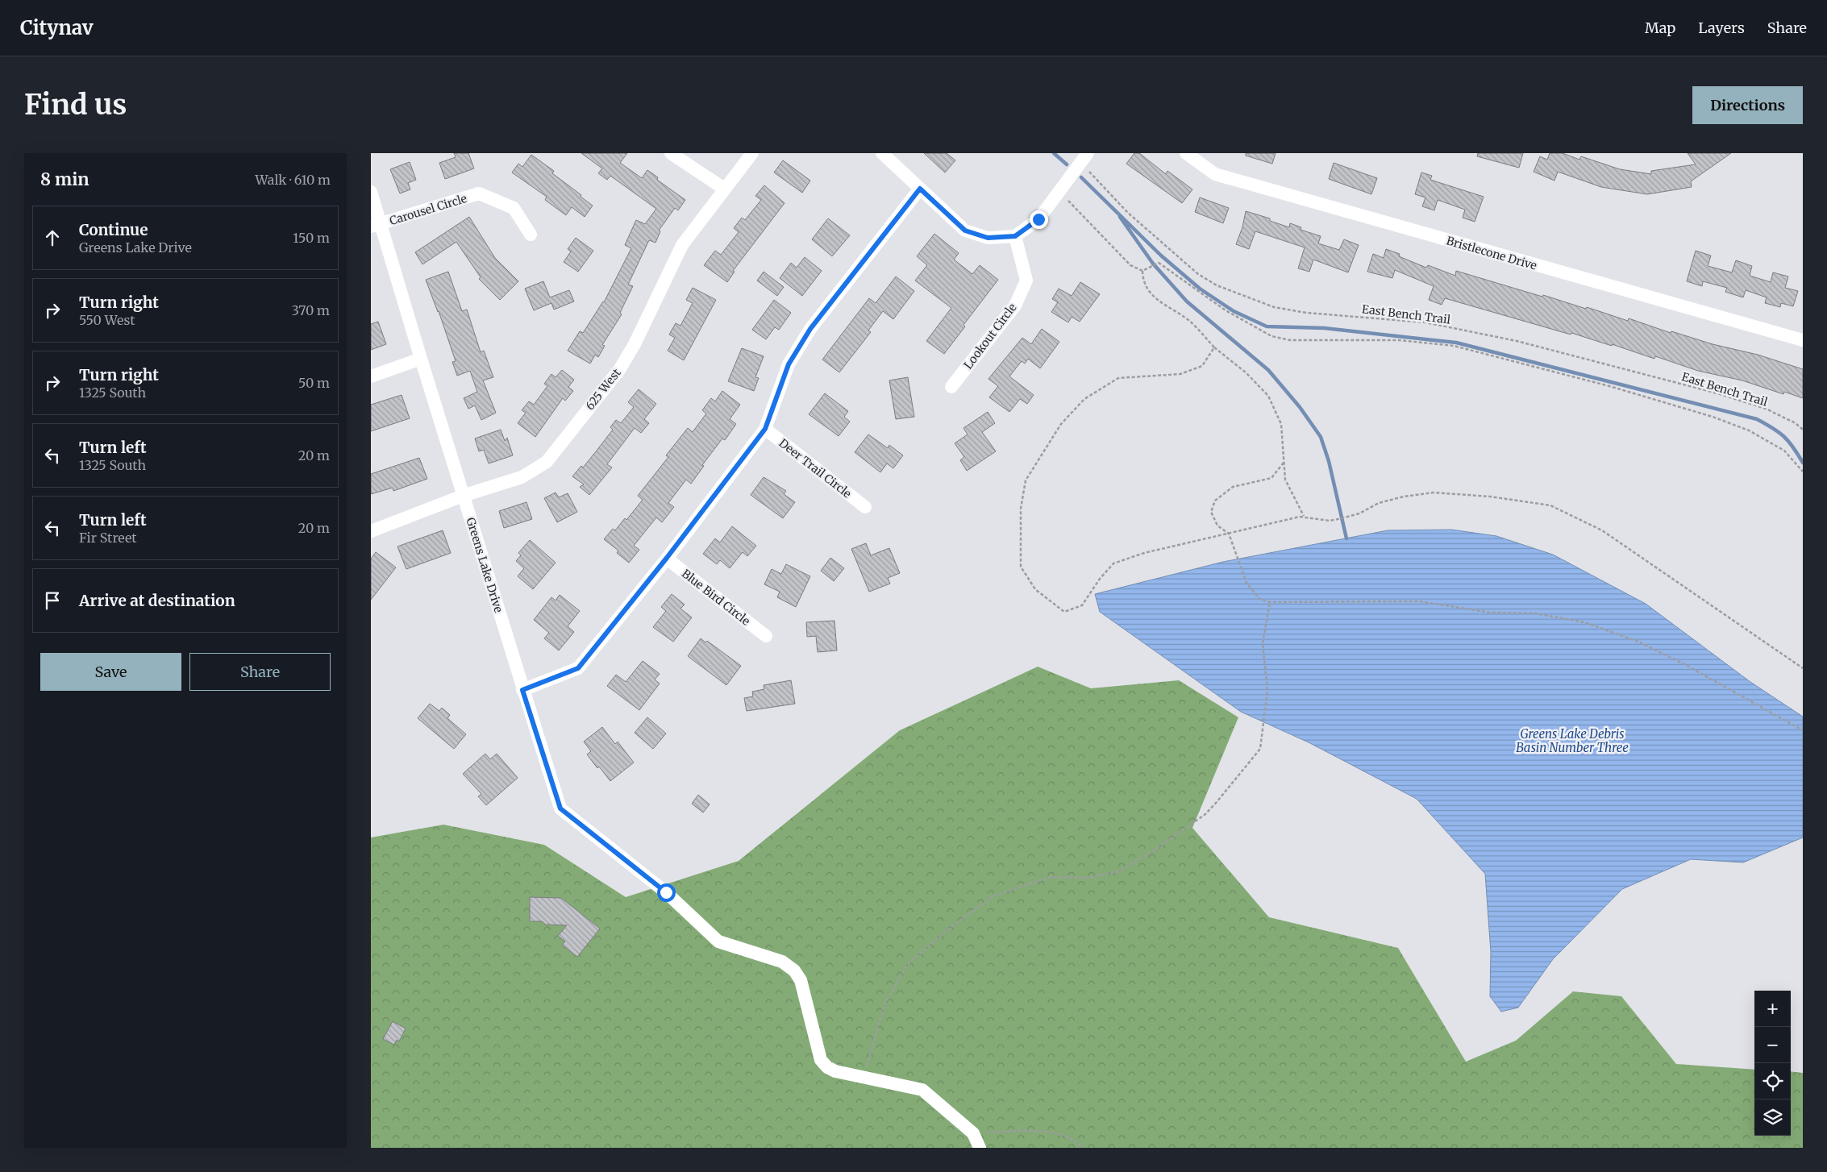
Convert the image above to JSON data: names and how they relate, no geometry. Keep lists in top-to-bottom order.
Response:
{
  "streets": {
    "street": [
      "Carousel Circle",
      "Bristlecone Drive",
      "Lookout Circle",
      "625 West",
      "Deer Trail Circle",
      "Greens Lake Drive",
      "Blue Bird Circle"
    ],
    "path": ["East Bench Trail"]
  },
  "crossings": [
    ["Carousel Circle", "Greens Lake Drive"],
    ["625 West", "Greens Lake Drive"]
  ],
  "water": ["Greens Lake Debris Basin Number Three"],
  "page": {
    "header": "Citynav",
    "nav": ["Map", "Layers", "Share"],
    "buttons": [
      "Directions",
      ["Save", "Share"]
    ],
    "title": "Find us",
    "heading": ["8 min", "Walk · 610 m"],
    "list": [
      ["Continue", "Greens Lake Drive", "150 m"],
      ["Turn right", "550 West", "370 m"],
      ["Turn right", "1325 South", "50 m"],
      ["Turn left", "1325 South", "20 m"],
      ["Turn left", "Fir Street", "20 m"],
      "Arrive at destination"
    ],
    "map_buttons": ["+", "−"]
  }
}
